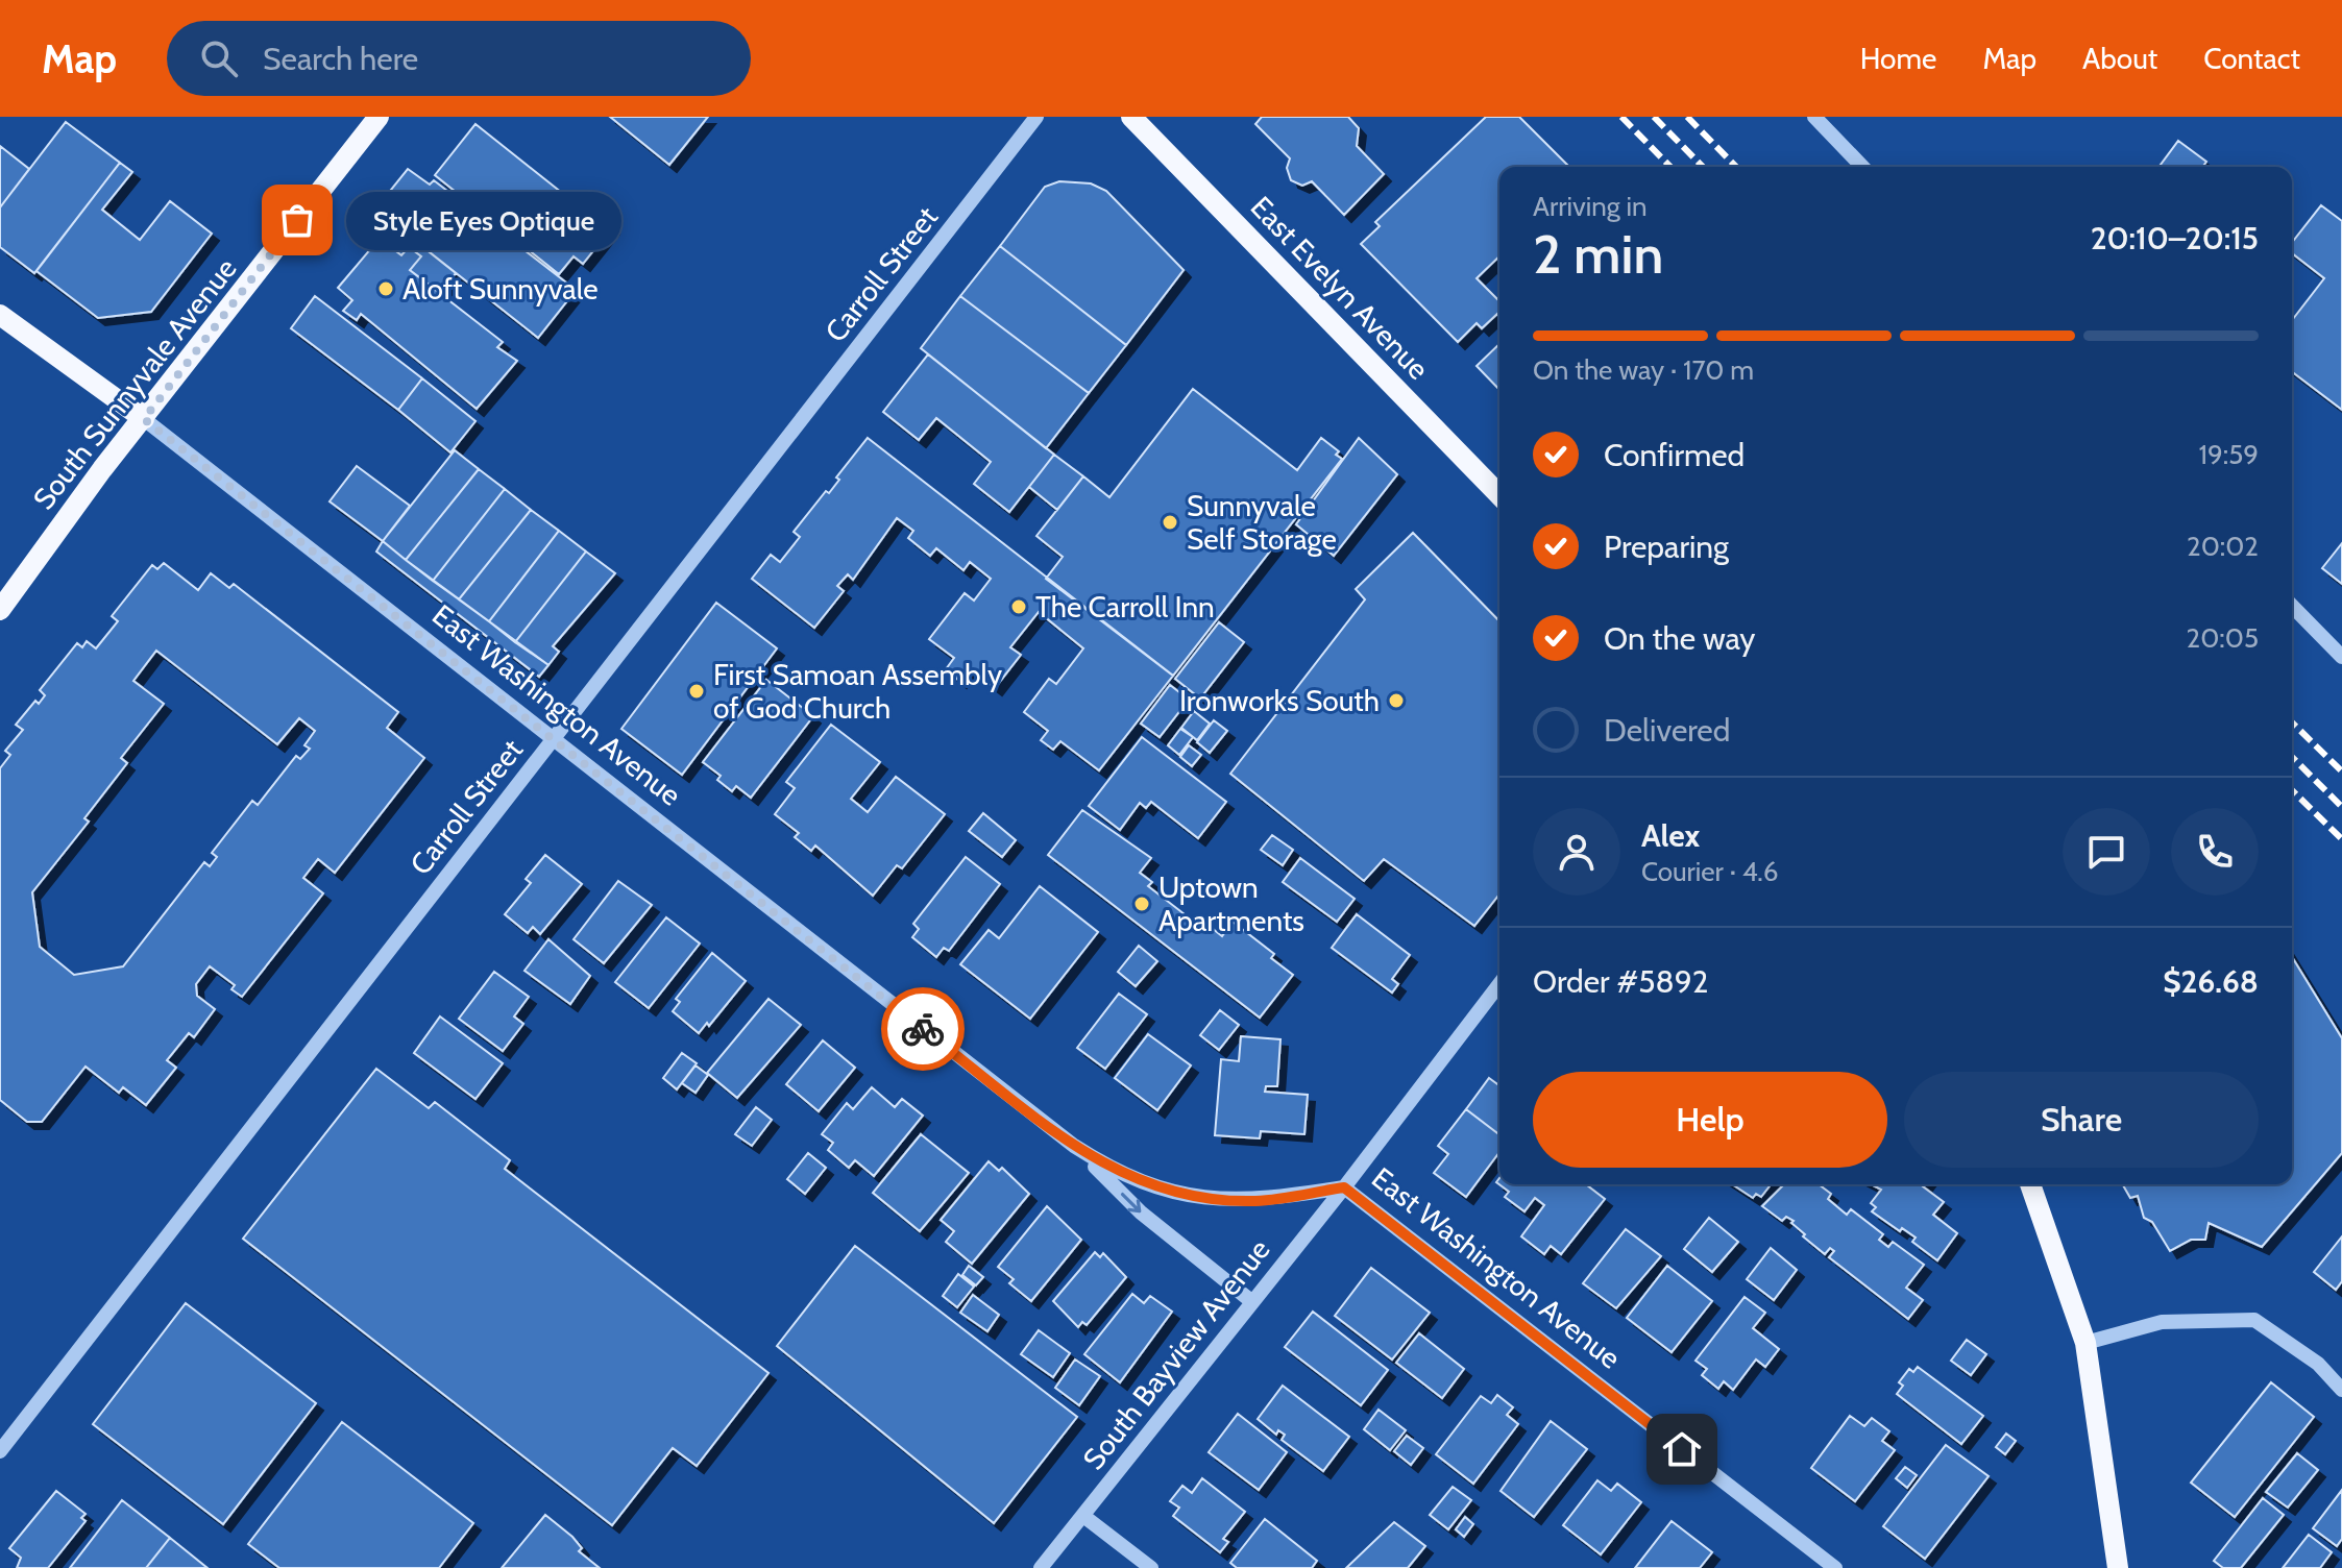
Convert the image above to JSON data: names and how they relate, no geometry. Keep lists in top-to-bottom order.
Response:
{
  "streets": {
    "main road": ["East Evelyn Avenue", "South Sunnyvale Avenue", "East Washington Avenue"],
    "street": ["Carroll Street", "South Bayview Avenue"]
  },
  "crossings": [
    ["Carroll Street", "East Washington Avenue"],
    ["South Sunnyvale Avenue", "East Washington Avenue"],
    ["East Washington Avenue", "South Bayview Avenue"]
  ],
  "places": [
    "Style Eyes Optique",
    "Aloft Sunnyvale",
    "Sunnyvale Self Storage",
    "The Carroll Inn",
    "First Samoan Assembly of God Church",
    "Ironworks South",
    "Uptown Apartments"
  ],
  "page": {
    "header": "Map",
    "search": "Search here",
    "nav": [
      "Home",
      "Map",
      "About",
      "Contact"
    ],
    "heading": ["2 min", "Arriving in", "20:10–20:15"],
    "panel": [
      "Alex",
      "Courier · 4.6",
      "Order #5892",
      "$26.68"
    ],
    "bubble": "Style Eyes Optique",
    "bar": "On the way · 170 m",
    "list": [
      ["Confirmed", "19:59"],
      ["Preparing", "20:02"],
      ["On the way", "20:05"],
      "Delivered"
    ],
    "buttons": ["Help", "Share"]
  }
}
